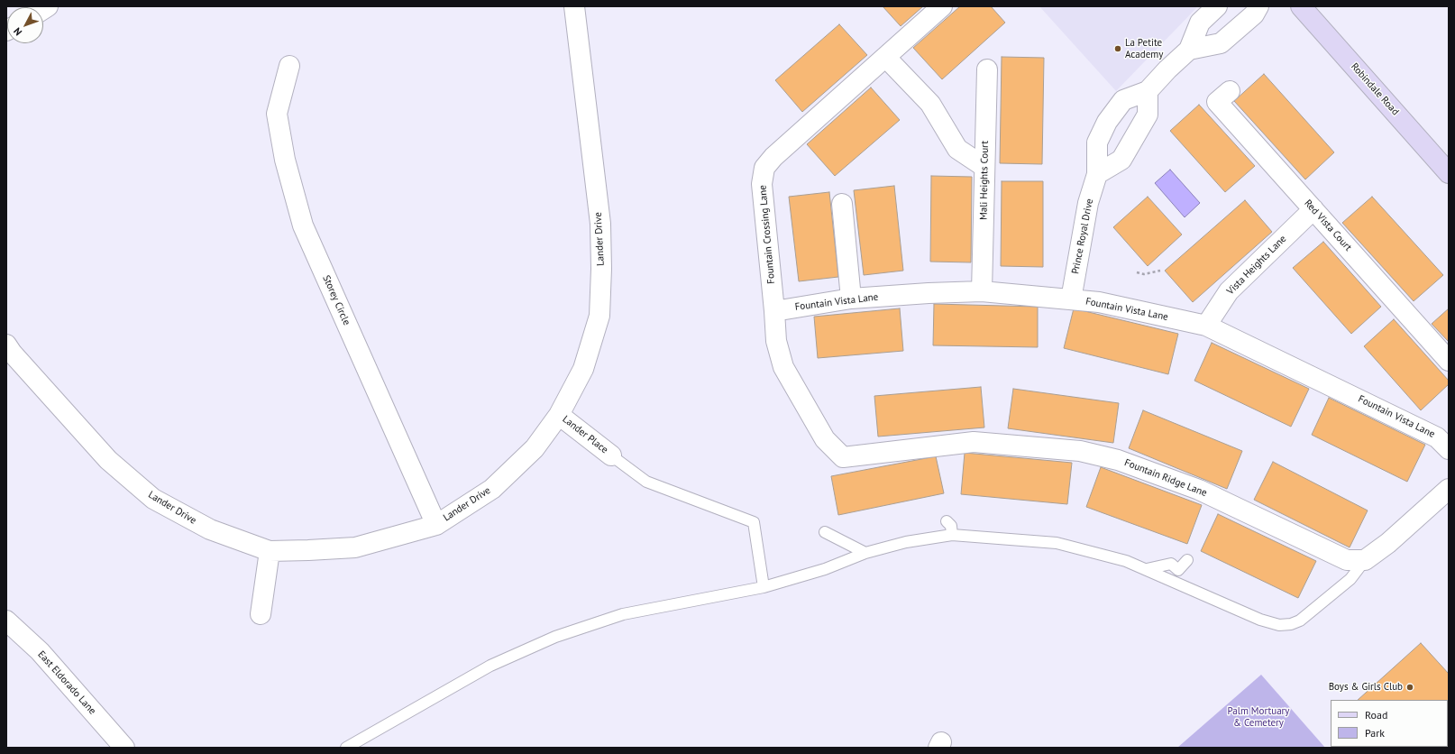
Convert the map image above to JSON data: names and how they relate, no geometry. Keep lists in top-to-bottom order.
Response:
{
  "streets": {
    "street": [
      "Robindale Road",
      "Mali Heights Court",
      "Red Vista Court",
      "Fountain Crossing Lane",
      "Prince Royal Drive",
      "Lander Drive",
      "Vista Heights Lane",
      "Storey Circle",
      "Fountain Vista Lane",
      "Lander Place",
      "Fountain Ridge Lane",
      "East Eldorado Lane"
    ]
  },
  "crossings": [
    ["Mali Heights Court", "Fountain Vista Lane"],
    ["Red Vista Court", "Vista Heights Lane"],
    ["Fountain Crossing Lane", "Fountain Vista Lane"],
    ["Fountain Crossing Lane", "Fountain Ridge Lane"],
    ["Prince Royal Drive", "Fountain Vista Lane"],
    ["Lander Drive", "Storey Circle"],
    ["Lander Drive", "Lander Place"],
    ["Vista Heights Lane", "Fountain Vista Lane"]
  ],
  "parks": ["Palm Mortuary & Cemetery"],
  "places": ["La Petite Academy", "Boys & Girls Club"],
  "legend": ["Road", "Park"],
  "north": "bottom left"
}
